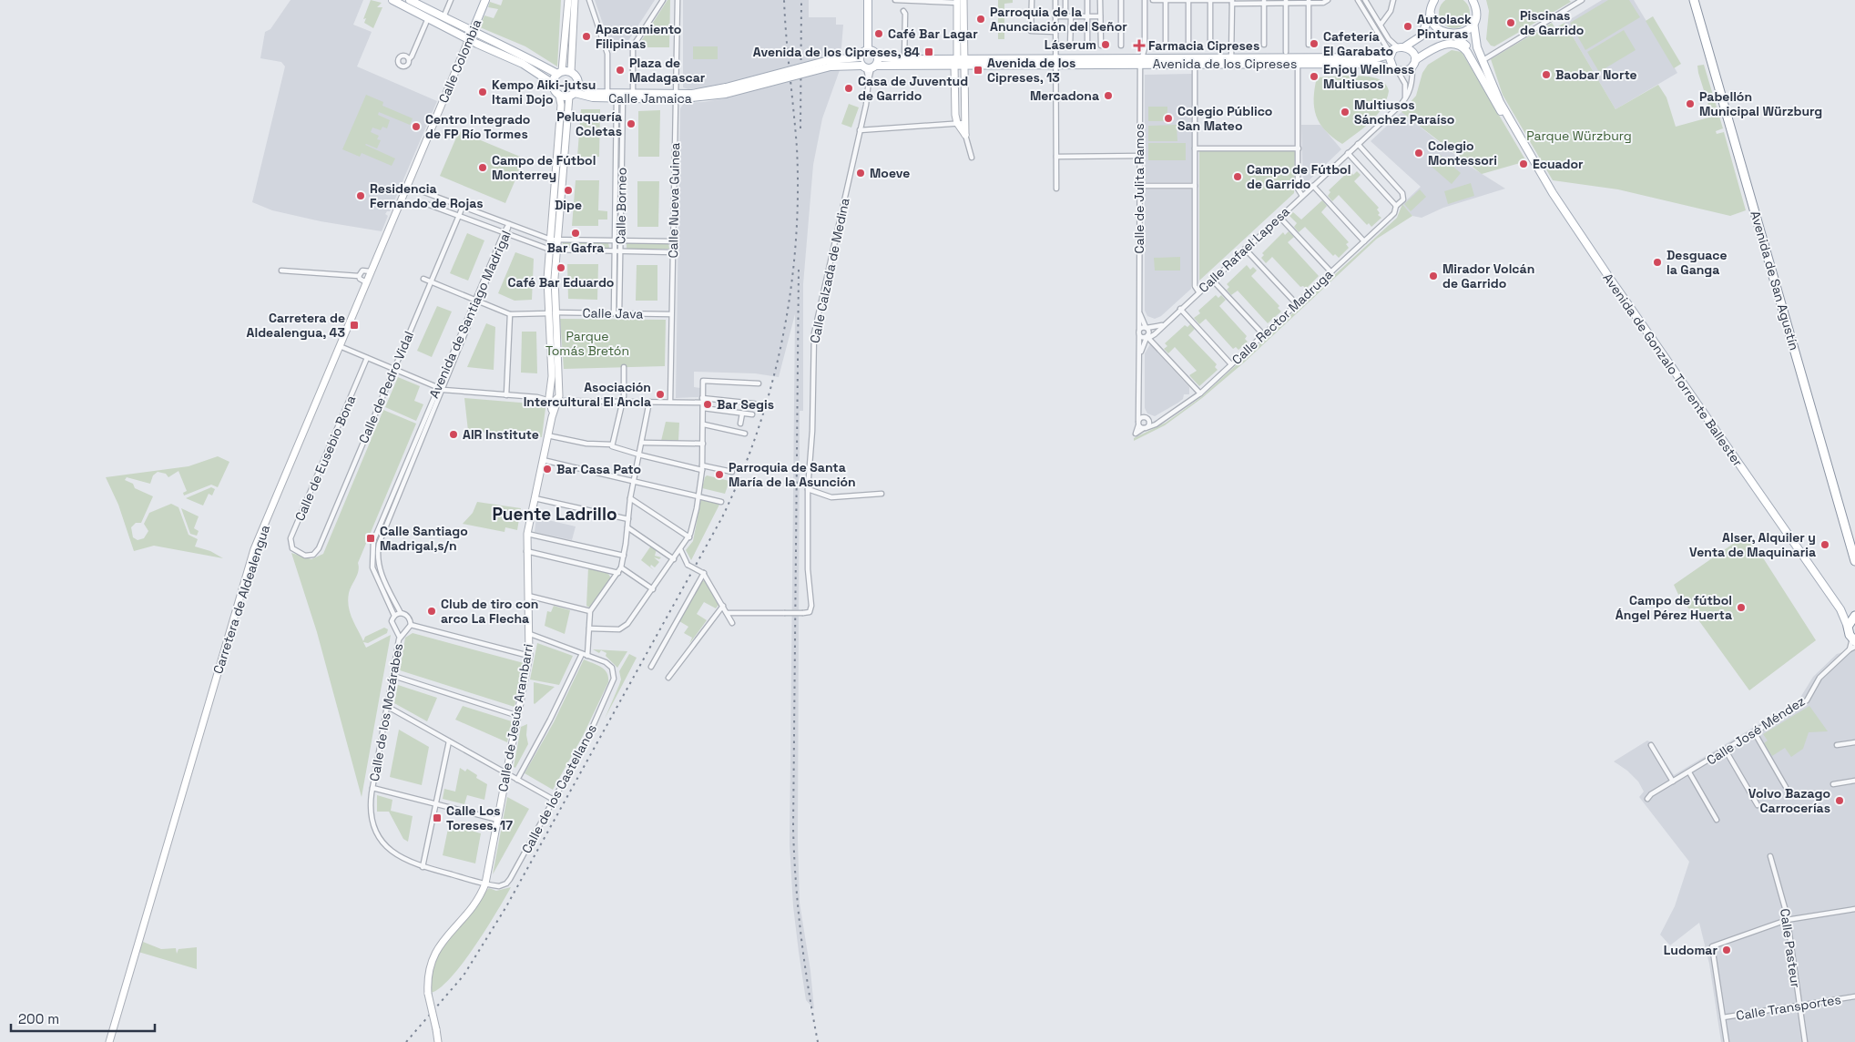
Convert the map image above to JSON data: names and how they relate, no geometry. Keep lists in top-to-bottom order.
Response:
{
  "streets": {
    "highway": ["Avenida de San Agustín"],
    "main road": [
      "Calle Colombia",
      "Avenida de los Cipreses",
      "Calle Jamaica",
      "Avenida de Gonzalo Torrente Ballester",
      "Carretera de Aldealengua",
      "Calle de Jesús Arambarri"
    ],
    "street": [
      "Calle de Julita Ramos",
      "Calle Nueva Guinea",
      "Calle Borneo",
      "Calle Rafael Lapesa",
      "Calle Calzada de Medina",
      "Calle Java",
      "Avenida de Santiago Madrigal",
      "Calle Rector Madruga",
      "Calle de Pedro Vidal",
      "Calle de Eusebio Bona",
      "Calle de los Mozárabes",
      "Calle José Méndez",
      "Calle de los Castellanos",
      "Calle Pasteur",
      "Calle Transportes"
    ]
  },
  "crossings": [
    ["Calle Colombia", "Carretera de Aldealengua"],
    ["Avenida de los Cipreses", "Calle Jamaica"],
    ["Avenida de los Cipreses", "Calle de Julita Ramos"],
    ["Avenida de los Cipreses", "Calle Calzada de Medina"],
    ["Calle Jamaica", "Calle Nueva Guinea"],
    ["Calle Jamaica", "Calle Borneo"],
    ["Calle Jamaica", "Calle de Jesús Arambarri"],
    ["Calle de Julita Ramos", "Calle Rafael Lapesa"],
    ["Calle Nueva Guinea", "Calle Java"],
    ["Calle Borneo", "Calle Java"],
    ["Calle Java", "Calle de Jesús Arambarri"],
    ["Avenida de Santiago Madrigal", "Calle de los Mozárabes"],
    ["Calle de Pedro Vidal", "Calle de Eusebio Bona"],
    ["Calle de los Mozárabes", "Calle de Jesús Arambarri"],
    ["Calle de los Mozárabes", "Calle de los Castellanos"],
    ["Calle de Jesús Arambarri", "Calle de los Castellanos"],
    ["Calle Pasteur", "Calle Transportes"]
  ],
  "districts": ["Puente Ladrillo"],
  "parks": ["Parque Würzburg", "Parque Tomás Bretón"],
  "places": {
    "other": [
      "Parroquia de la Anunciación del Señor",
      "Piscinas de Garrido",
      "Autolack Pinturas",
      "Café Bar Lagar",
      "Aparcamiento Filipinas",
      "Cafetería El Garabato",
      "Láserum",
      "Plaza de Madagascar",
      "Baobar Norte",
      "Enjoy Wellness Multiusos",
      "Casa de Juventud de Garrido",
      "Kempo Aiki-jutsu Itami Dojo",
      "Mercadona",
      "Pabellón Municipal Würzburg",
      "Multiusos Sánchez Paraíso",
      "Colegio Público San Mateo",
      "Peluquería Coletas",
      "Centro Integrado de FP Río Tormes",
      "Colegio Montessori",
      "Ecuador",
      "Campo de Fútbol Monterrey",
      "Moeve",
      "Campo de Fútbol de Garrido",
      "Dipe",
      "Residencia Fernando de Rojas",
      "Bar Gafra",
      "Desguace la Ganga",
      "Café Bar Eduardo",
      "Mirador Volcán de Garrido",
      "Asociación Intercultural El Ancla",
      "Bar Segis",
      "AIR Institute",
      "Bar Casa Pato",
      "Parroquia de Santa María de la Asunción",
      "Alser, Alquiler y Venta de Maquinaria",
      "Campo de fútbol Ángel Pérez Huerta",
      "Club de tiro con arco La Flecha",
      "Volvo Bazago Carrocerías",
      "Ludomar"
    ],
    "health": ["Farmacia Cipreses"],
    "transit": [
      "Avenida de los Cipreses, 84",
      "Avenida de los Cipreses, 13",
      "Carretera de Aldealengua, 43",
      "Calle Santiago Madrigal,s/n",
      "Calle Los Toreses, 17"
    ]
  },
  "scale_bar": "200 m"
}
